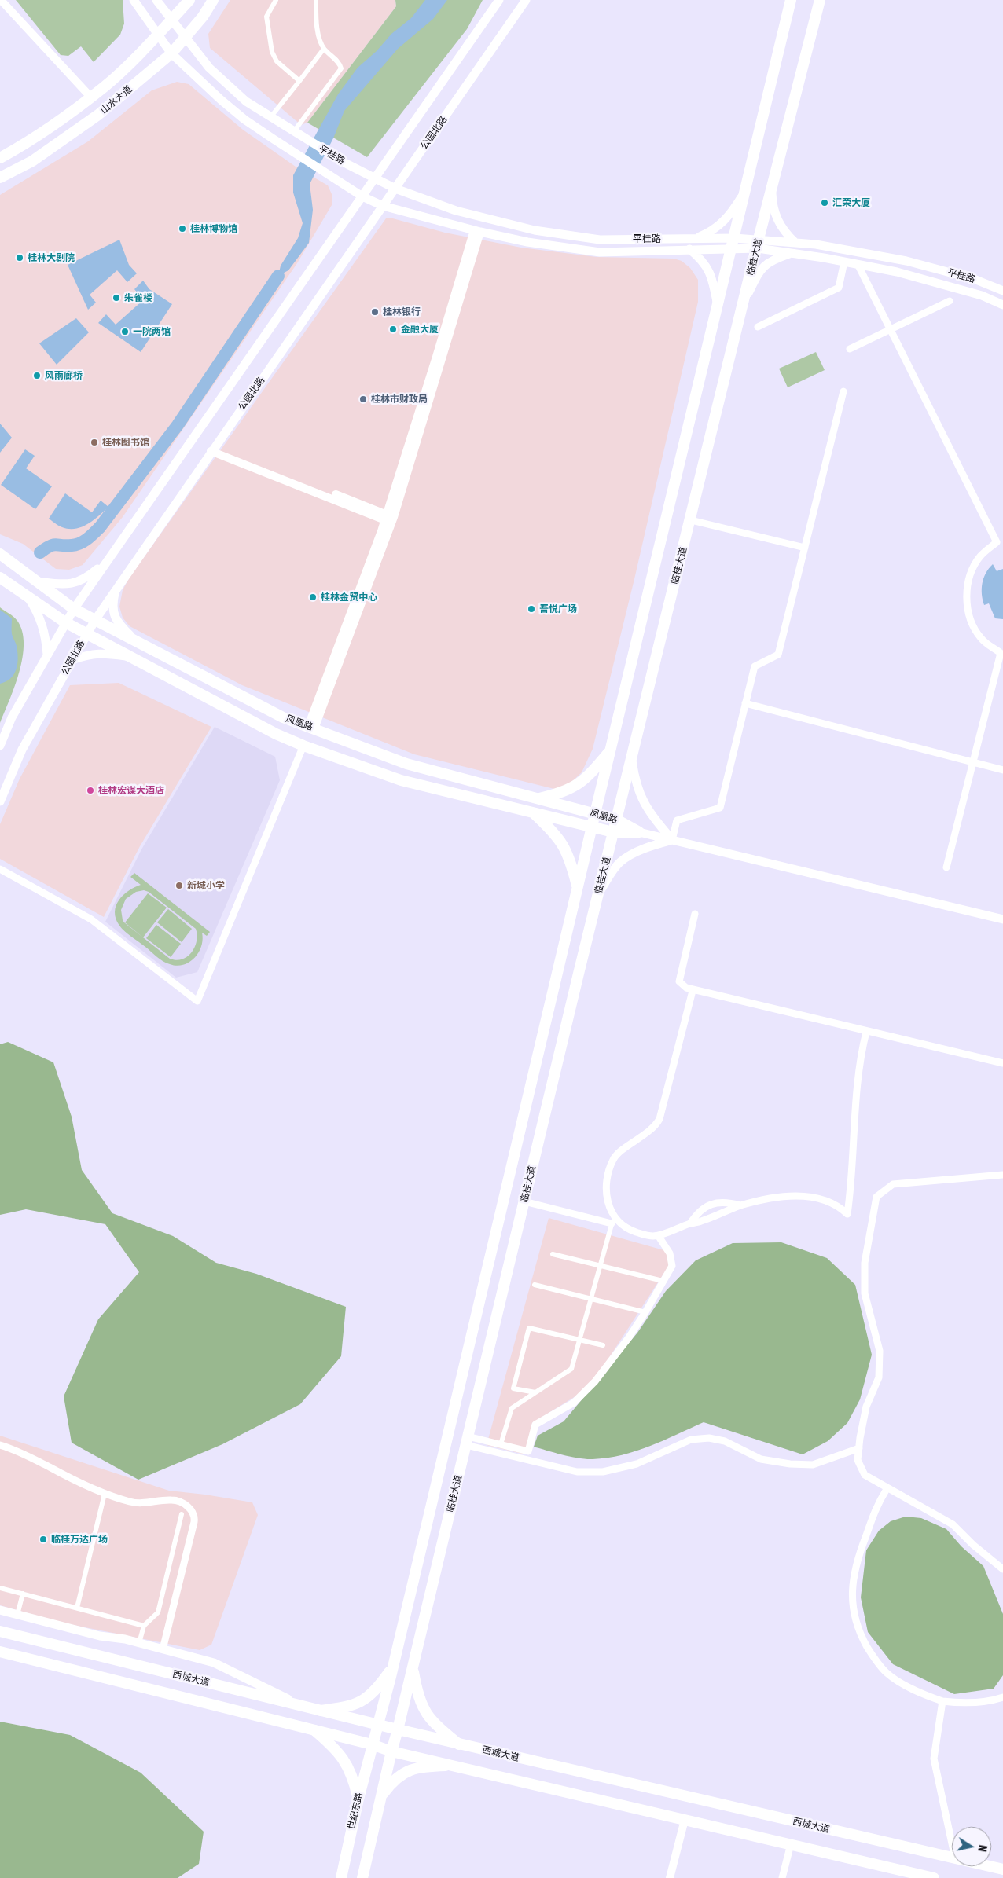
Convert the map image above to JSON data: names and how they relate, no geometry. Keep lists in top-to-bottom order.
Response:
{
  "streets": {
    "main road": [
      "山水大道",
      "公园北路",
      "平桂路",
      "临桂大道",
      "凤凰路",
      "西城大道",
      "世纪东路"
    ]
  },
  "crossings": [
    ["山水大道", "平桂路"],
    ["公园北路", "平桂路"],
    ["公园北路", "凤凰路"],
    ["平桂路", "临桂大道"],
    ["临桂大道", "凤凰路"],
    ["临桂大道", "西城大道"],
    ["临桂大道", "世纪东路"],
    ["西城大道", "世纪东路"]
  ],
  "places": [
    "汇荣大厦",
    "桂林博物馆",
    "桂林大剧院",
    "朱雀楼",
    "桂林银行",
    "金融大厦",
    "一院两馆",
    "风雨廊桥",
    "桂林市财政局",
    "桂林图书馆",
    "桂林金贸中心",
    "吾悦广场",
    "桂林宏谋大酒店",
    "新城小学",
    "临桂万达广场"
  ],
  "north": "right"
}
